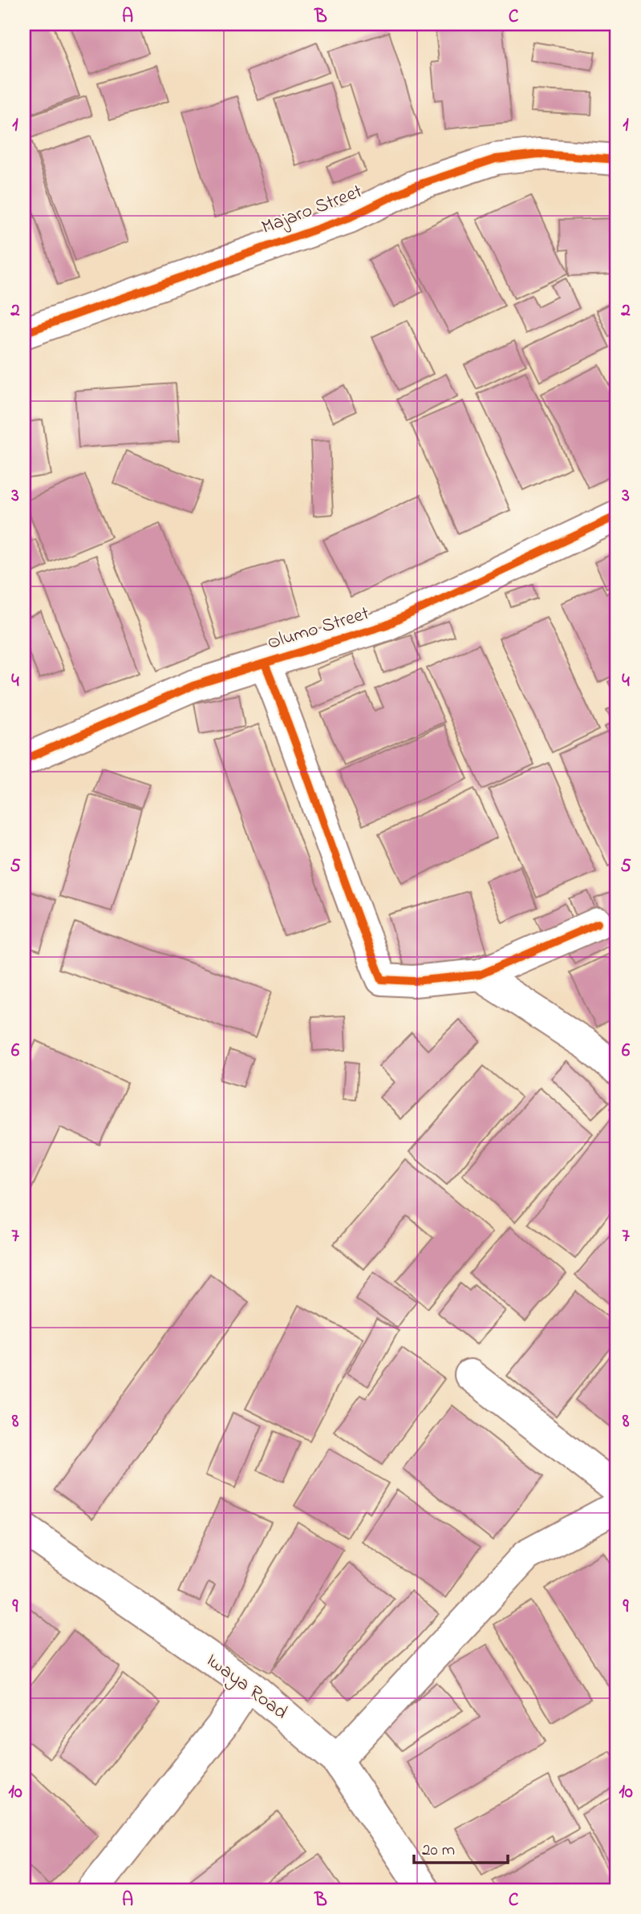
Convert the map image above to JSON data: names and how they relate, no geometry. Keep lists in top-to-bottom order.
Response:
{
  "streets": {
    "street": ["Majaro Street", "Olumo Street", "Iwaya Road"]
  },
  "scale_bar": "20 m",
  "grid": {
    "columns": ["A", "B", "C"],
    "rows": [
      "1",
      "2",
      "3",
      "4",
      "5",
      "6",
      "7",
      "8",
      "9",
      "10"
    ]
  }
}
